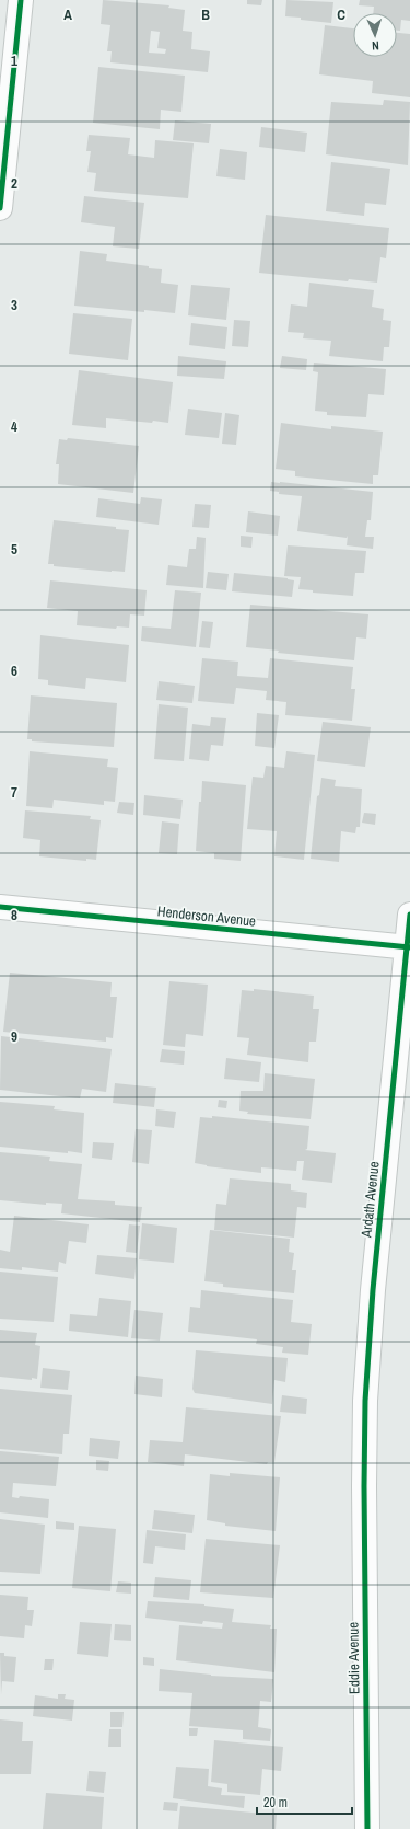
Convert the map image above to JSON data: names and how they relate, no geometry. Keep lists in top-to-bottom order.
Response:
{
  "streets": {
    "street": ["Henderson Avenue", "Ardath Avenue", "Eddie Avenue"]
  },
  "crossings": [
    ["Henderson Avenue", "Ardath Avenue"],
    ["Ardath Avenue", "Eddie Avenue"]
  ],
  "scale_bar": "20 m",
  "north": "bottom",
  "grid": {
    "columns": ["A", "B", "C"],
    "rows": [
      "1",
      "2",
      "3",
      "4",
      "5",
      "6",
      "7",
      "8",
      "9"
    ]
  }
}
